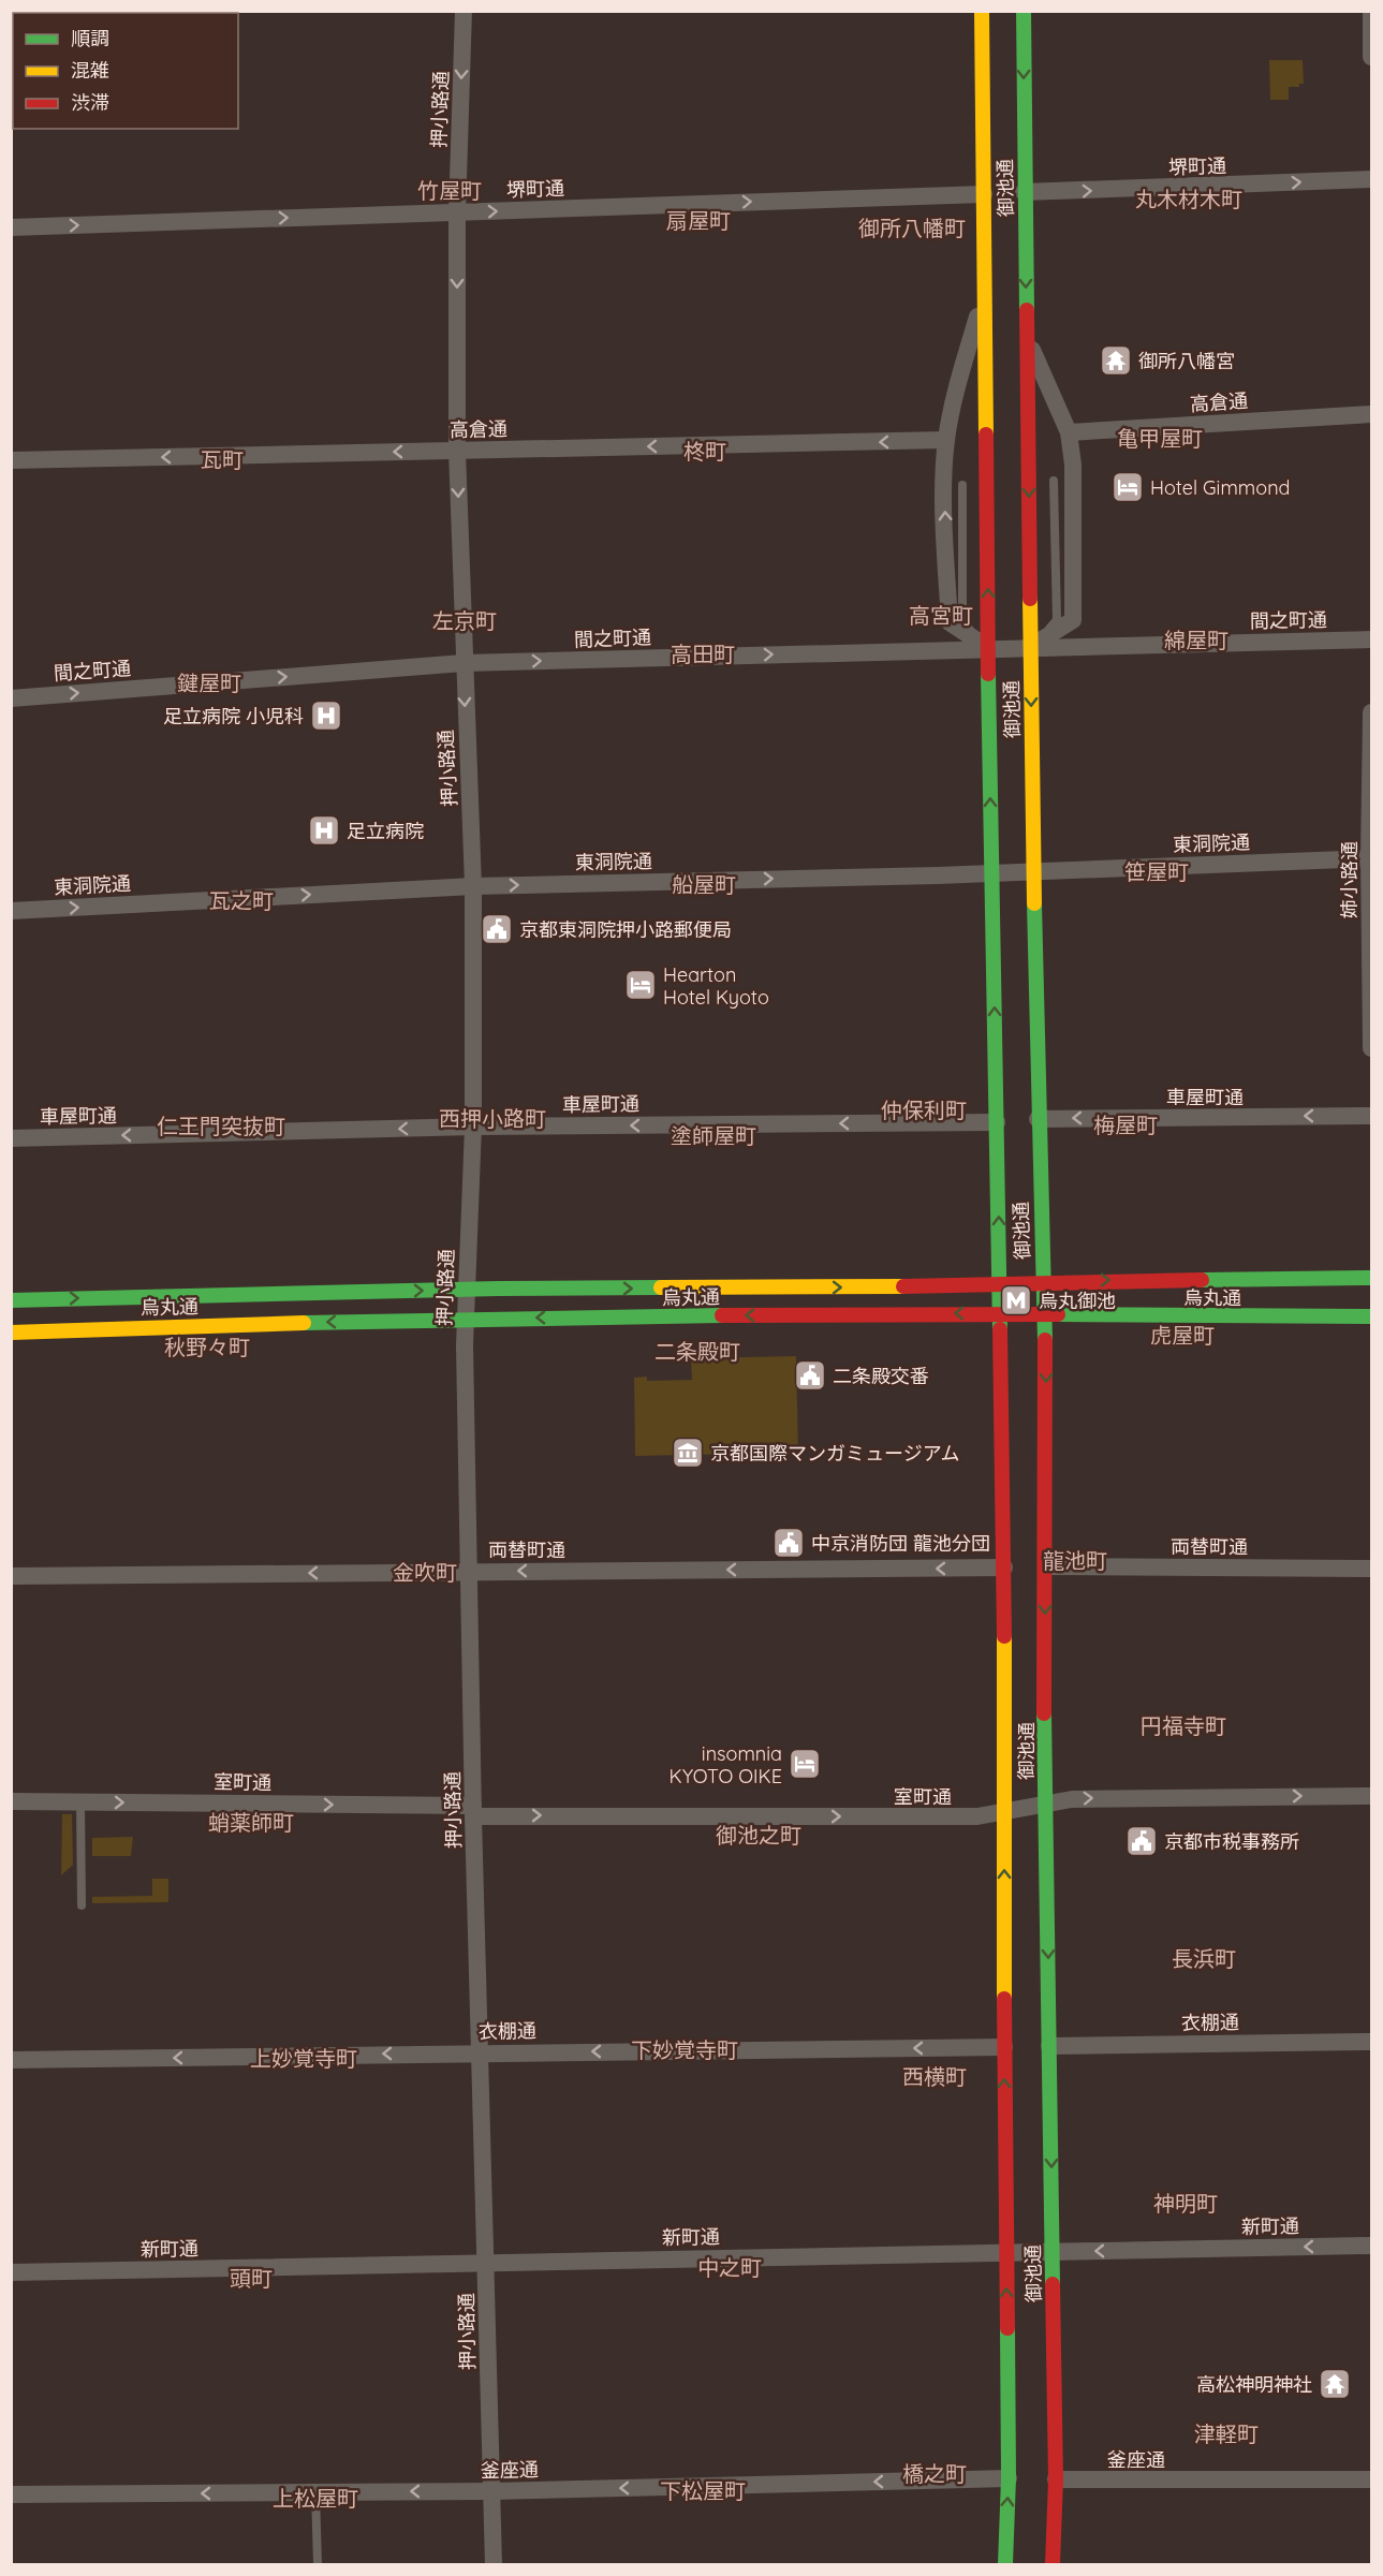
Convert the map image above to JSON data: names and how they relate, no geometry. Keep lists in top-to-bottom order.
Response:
{
  "streets": {
    "main road": ["御池通", "烏丸通"],
    "street": [
      "押小路通",
      "堺町通",
      "高倉通",
      "間之町通",
      "東洞院通",
      "姉小路通",
      "車屋町通",
      "両替町通",
      "室町通",
      "衣棚通",
      "新町通",
      "釜座通"
    ]
  },
  "crossings": [
    ["押小路通", "堺町通"],
    ["押小路通", "高倉通"],
    ["押小路通", "間之町通"],
    ["押小路通", "東洞院通"],
    ["押小路通", "車屋町通"],
    ["押小路通", "烏丸通"],
    ["押小路通", "両替町通"],
    ["押小路通", "室町通"],
    ["押小路通", "衣棚通"],
    ["押小路通", "新町通"],
    ["押小路通", "釜座通"],
    ["堺町通", "御池通"],
    ["御池通", "間之町通"],
    ["御池通", "東洞院通"],
    ["御池通", "車屋町通"],
    ["御池通", "烏丸通"],
    ["御池通", "両替町通"],
    ["御池通", "室町通"],
    ["御池通", "衣棚通"],
    ["御池通", "新町通"],
    ["御池通", "釜座通"],
    ["東洞院通", "姉小路通"]
  ],
  "one_way": [
    "堺町通",
    "高倉通",
    "間之町通",
    "東洞院通",
    "車屋町通",
    "両替町通",
    "室町通",
    "衣棚通",
    "釜座通"
  ],
  "districts": [
    "竹屋町",
    "丸木材木町",
    "扇屋町",
    "御所八幡町",
    "亀甲屋町",
    "柊町",
    "瓦町",
    "高宮町",
    "左京町",
    "綿屋町",
    "高田町",
    "鍵屋町",
    "笹屋町",
    "船屋町",
    "瓦之町",
    "仲保利町",
    "西押小路町",
    "梅屋町",
    "仁王門突抜町",
    "塗師屋町",
    "虎屋町",
    "秋野々町",
    "二条殿町",
    "龍池町",
    "金吹町",
    "円福寺町",
    "蛸薬師町",
    "御池之町",
    "長浜町",
    "下妙覚寺町",
    "上妙覚寺町",
    "西横町",
    "神明町",
    "中之町",
    "頭町",
    "津軽町",
    "橋之町",
    "下松屋町",
    "上松屋町"
  ],
  "places": {
    "temple": ["御所八幡宮", "高松神明神社"],
    "hotel": ["Hotel Gimmond", "Hearton Hotel Kyoto", "insomnia KYOTO OIKE"],
    "hospital": ["足立病院 小児科", "足立病院"],
    "public building": [
      "京都東洞院押小路郵便局",
      "二条殿交番",
      "中京消防団 龍池分団",
      "京都市税事務所"
    ],
    "metro station": ["烏丸御池"],
    "museum": ["京都国際マンガミュージアム"]
  },
  "legend": ["順調", "混雑", "渋滞"]
}
